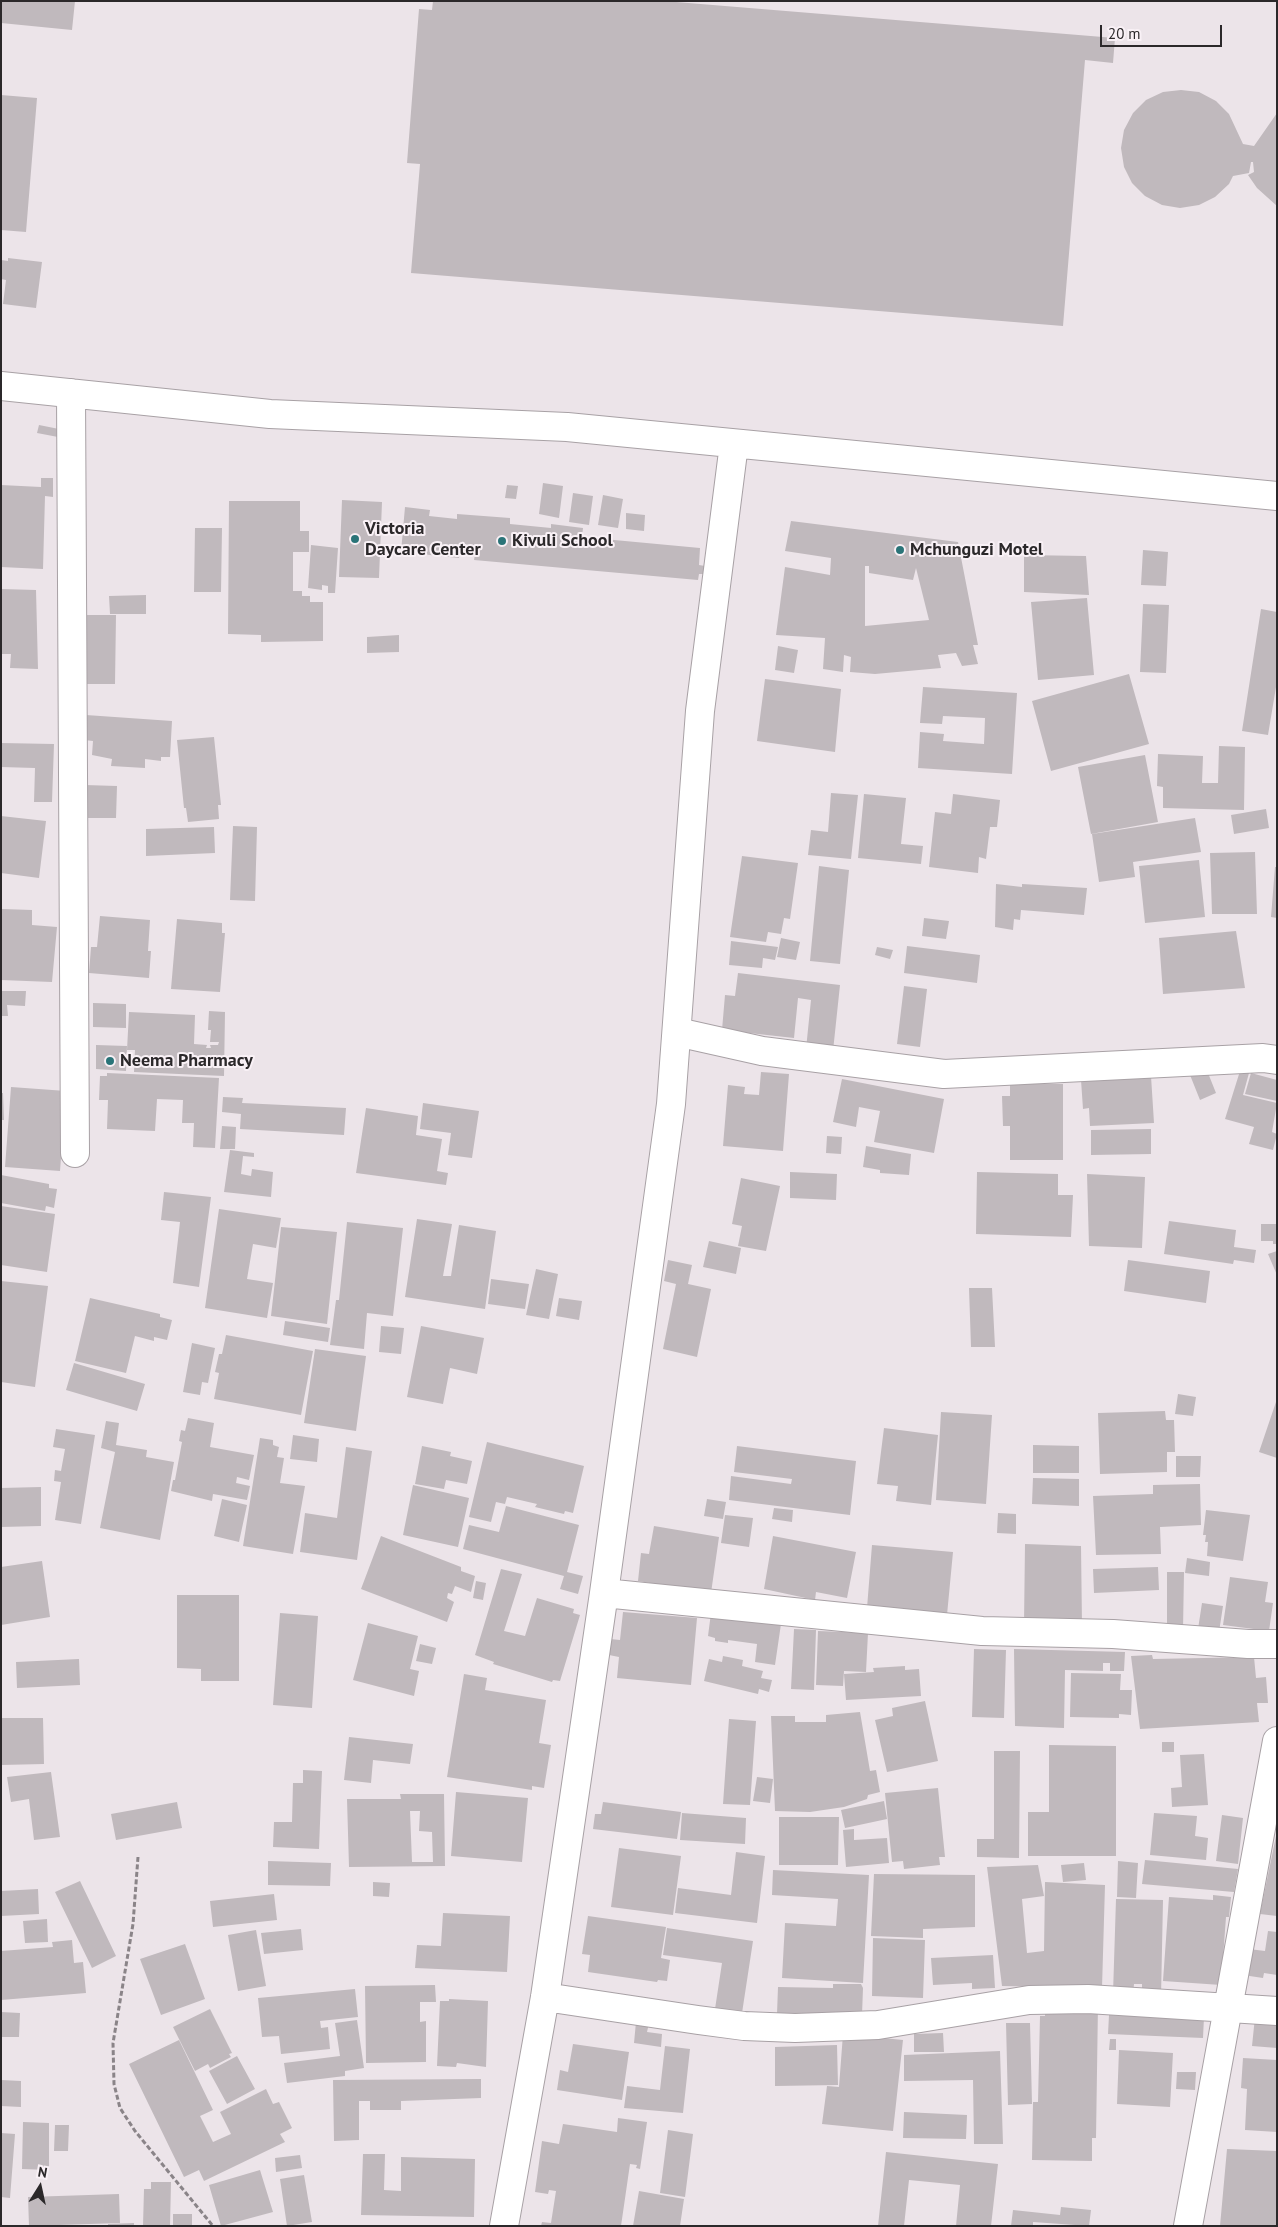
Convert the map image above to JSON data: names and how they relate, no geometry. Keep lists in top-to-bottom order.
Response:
{
  "places": [
    "Victoria Daycare Center",
    "Kivuli School",
    "Mchunguzi Motel",
    "Neema Pharmacy"
  ],
  "scale_bar": "20 m",
  "north": "top"
}
